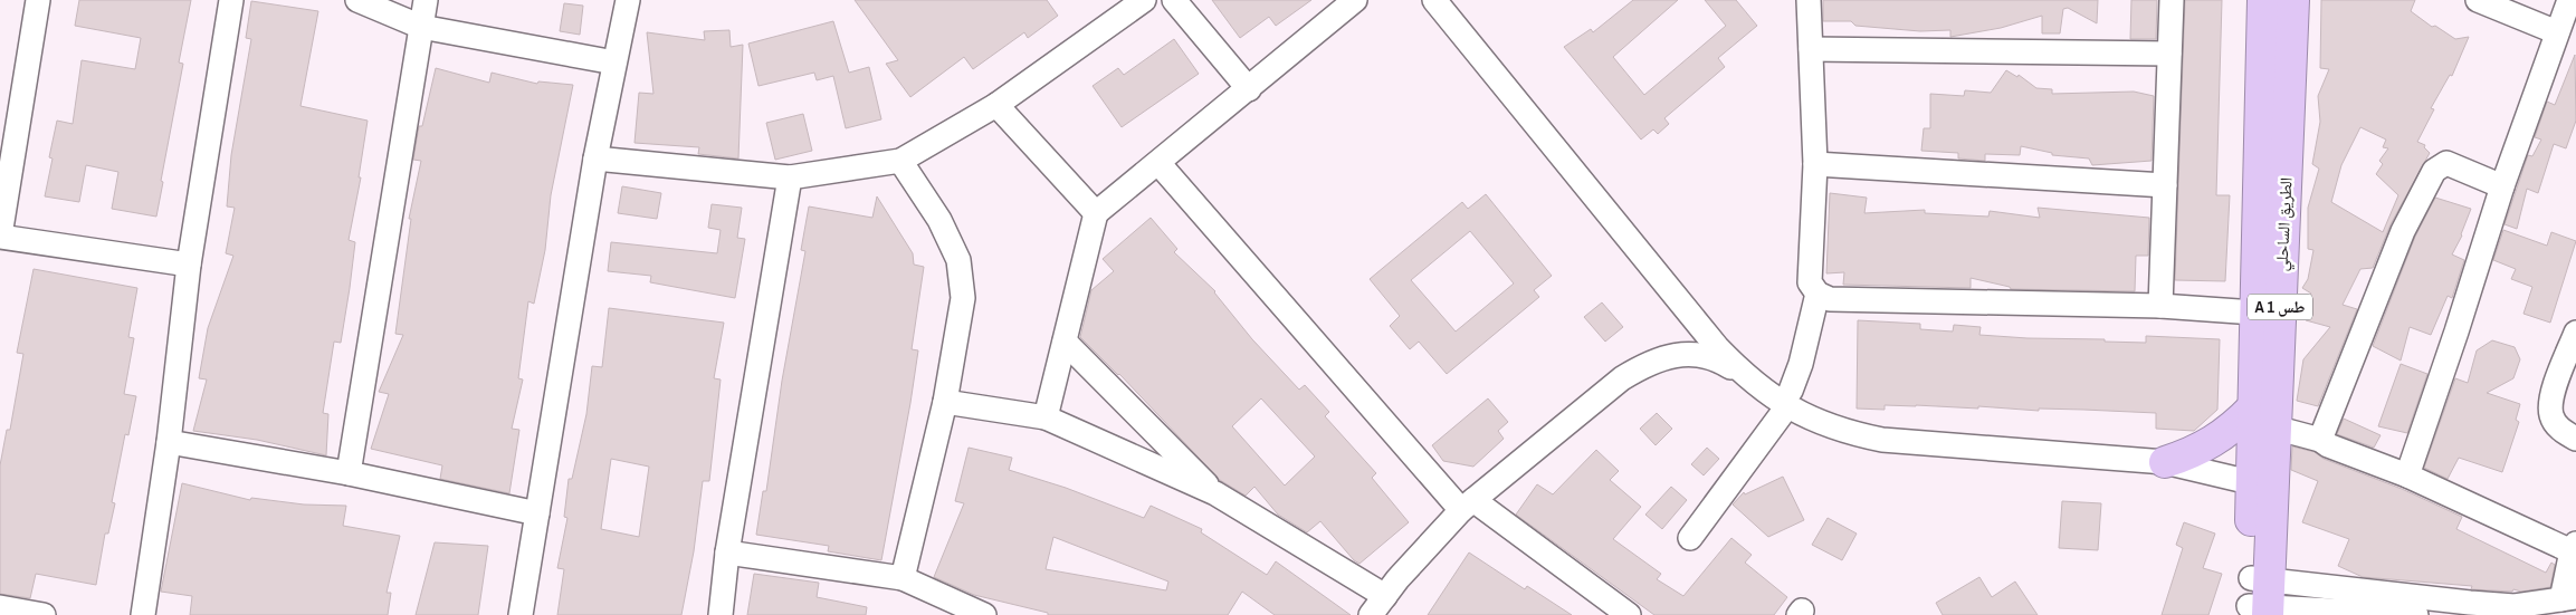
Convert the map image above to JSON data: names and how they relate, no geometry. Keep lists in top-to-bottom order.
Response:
{
  "streets": {
    "highway": ["الطريق الساحلي", "A 1 طس"]
  }
}
